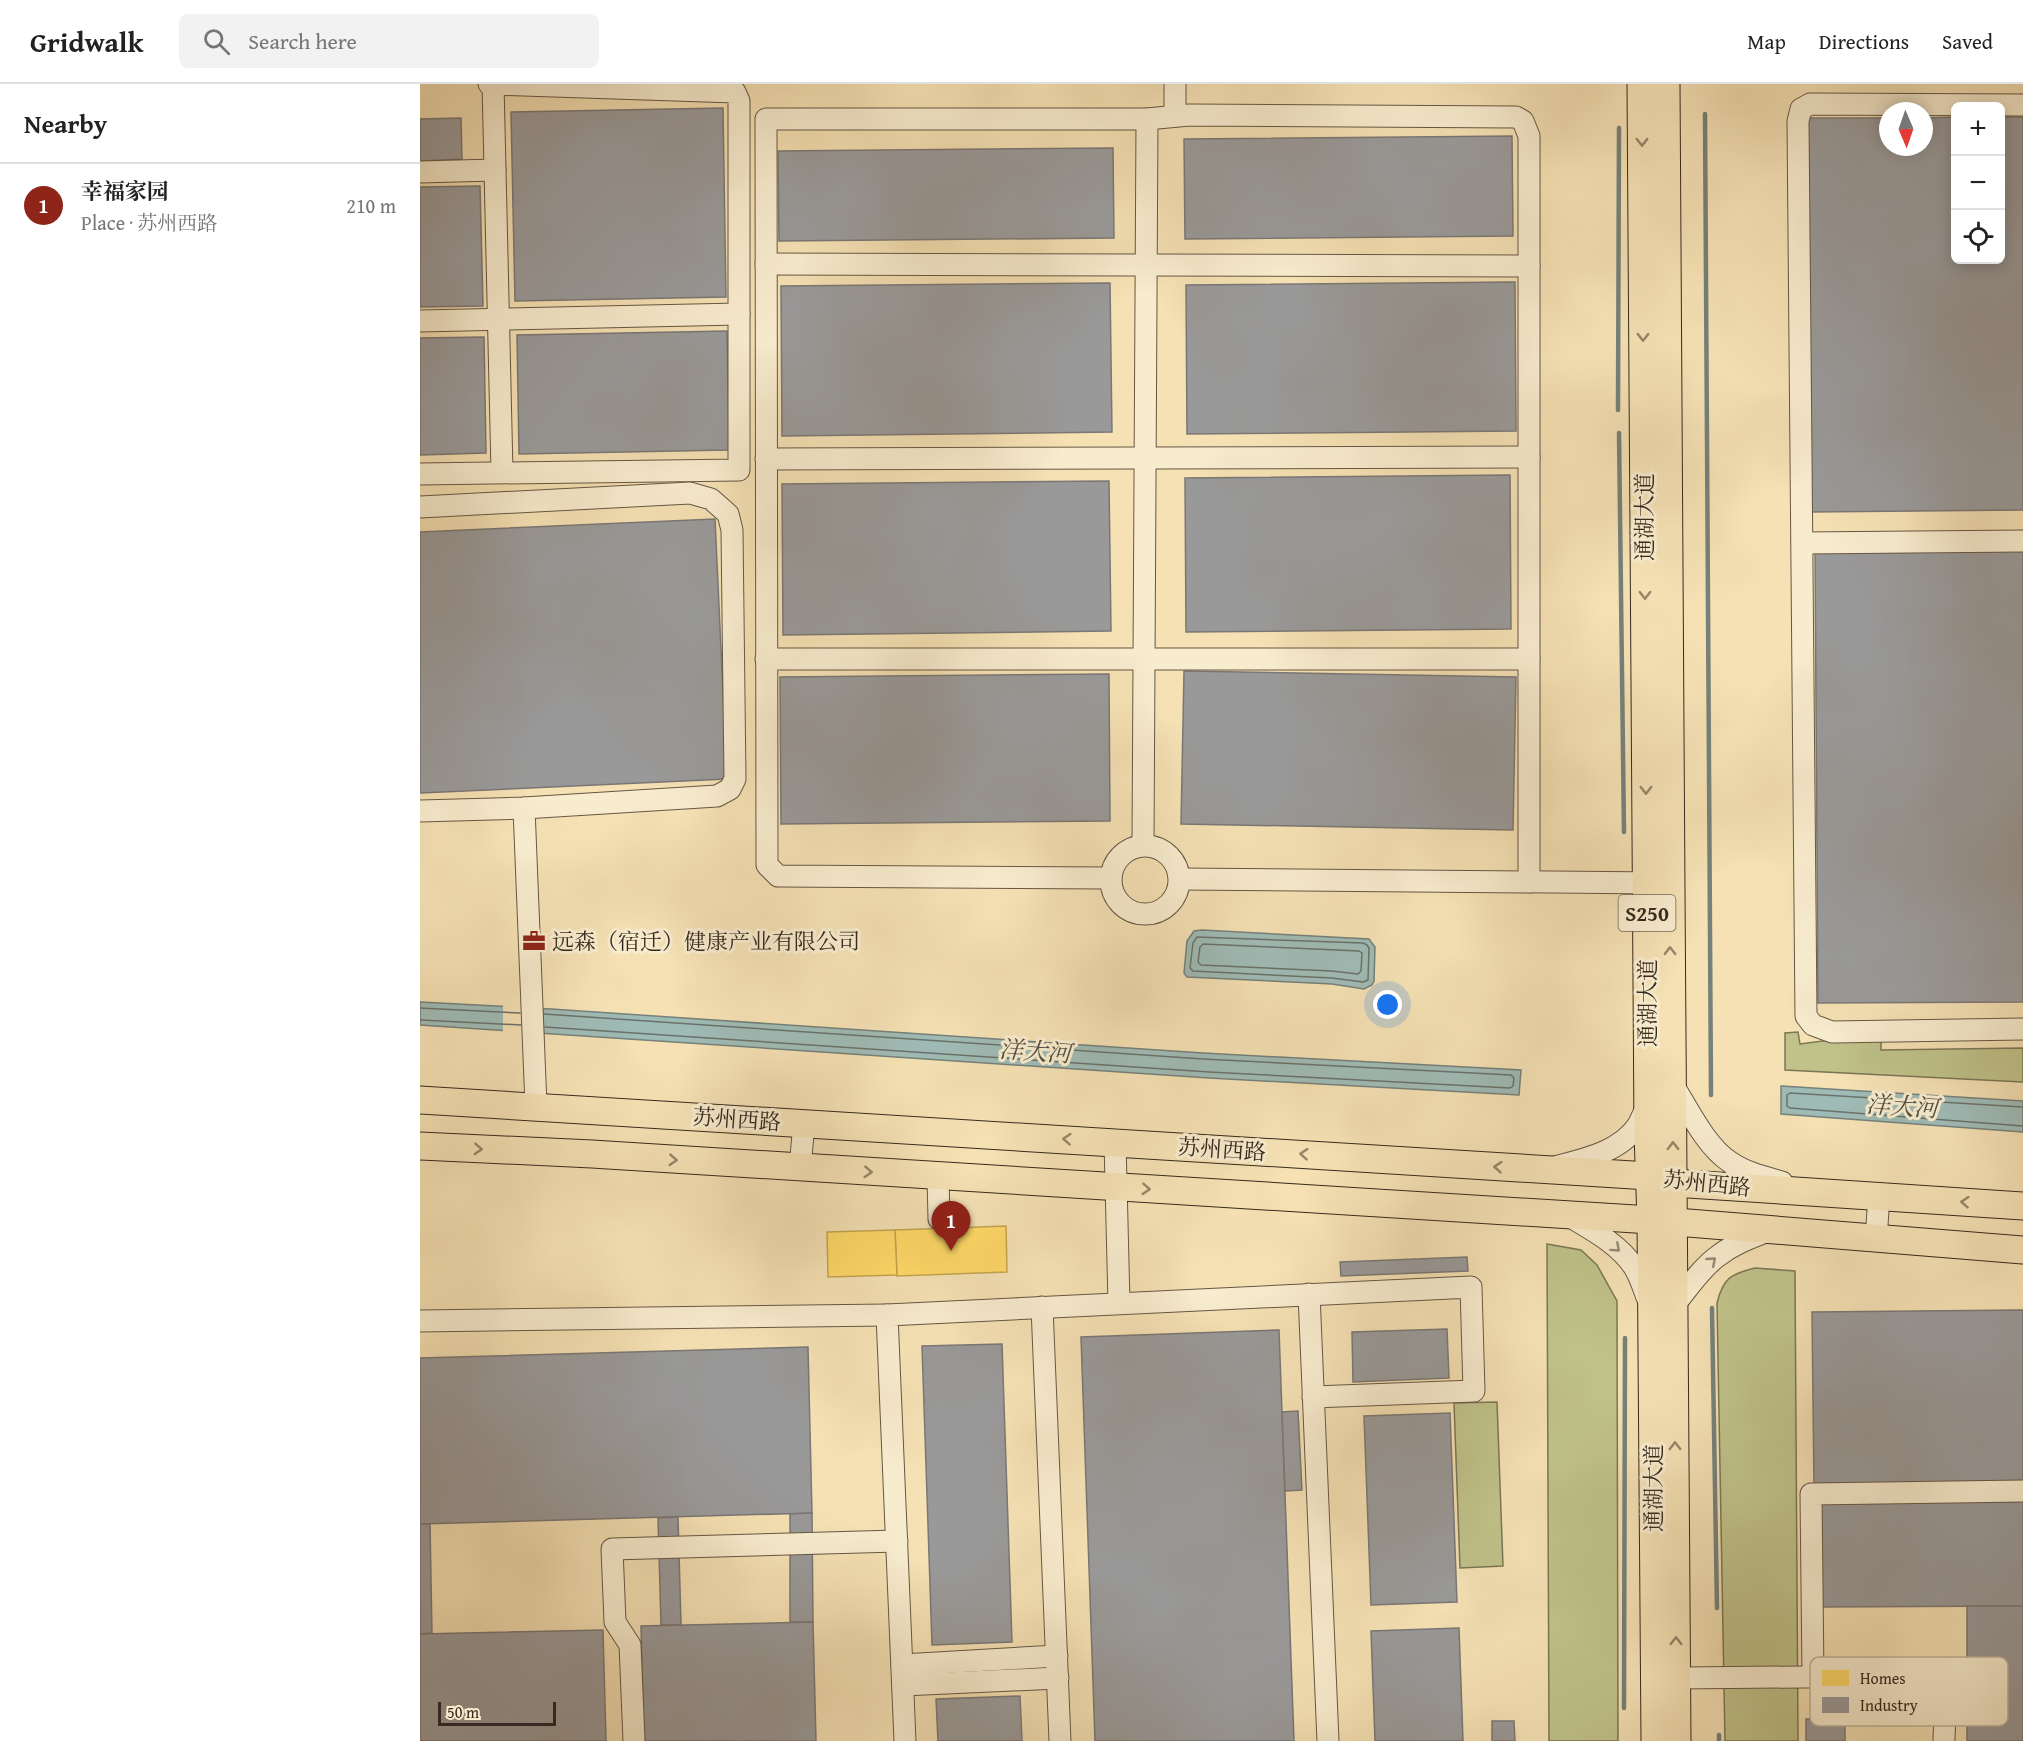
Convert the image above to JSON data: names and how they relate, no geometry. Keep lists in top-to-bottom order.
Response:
{
  "streets": {
    "main road": ["通湖大道", "S250", "苏州西路"]
  },
  "crossings": [
    ["通湖大道", "苏州西路"]
  ],
  "water": ["洋大河"],
  "places": {
    "office": ["远森（宿迁）健康产业有限公司"]
  },
  "legend": ["Homes", "Industry"],
  "scale_bar": "50 m",
  "north": "bottom",
  "page": {
    "header": "Gridwalk",
    "search": "Search here",
    "nav": ["Map", "Directions", "Saved"],
    "heading": "Nearby",
    "map_buttons": ["+", "−"],
    "list": [
      {
        "mark": "1",
        "name": "幸福家园",
        "note": "Place · 苏州西路",
        "value": "210 m"
      }
    ],
    "pins": "1",
    "scale": "50 m"
  }
}
